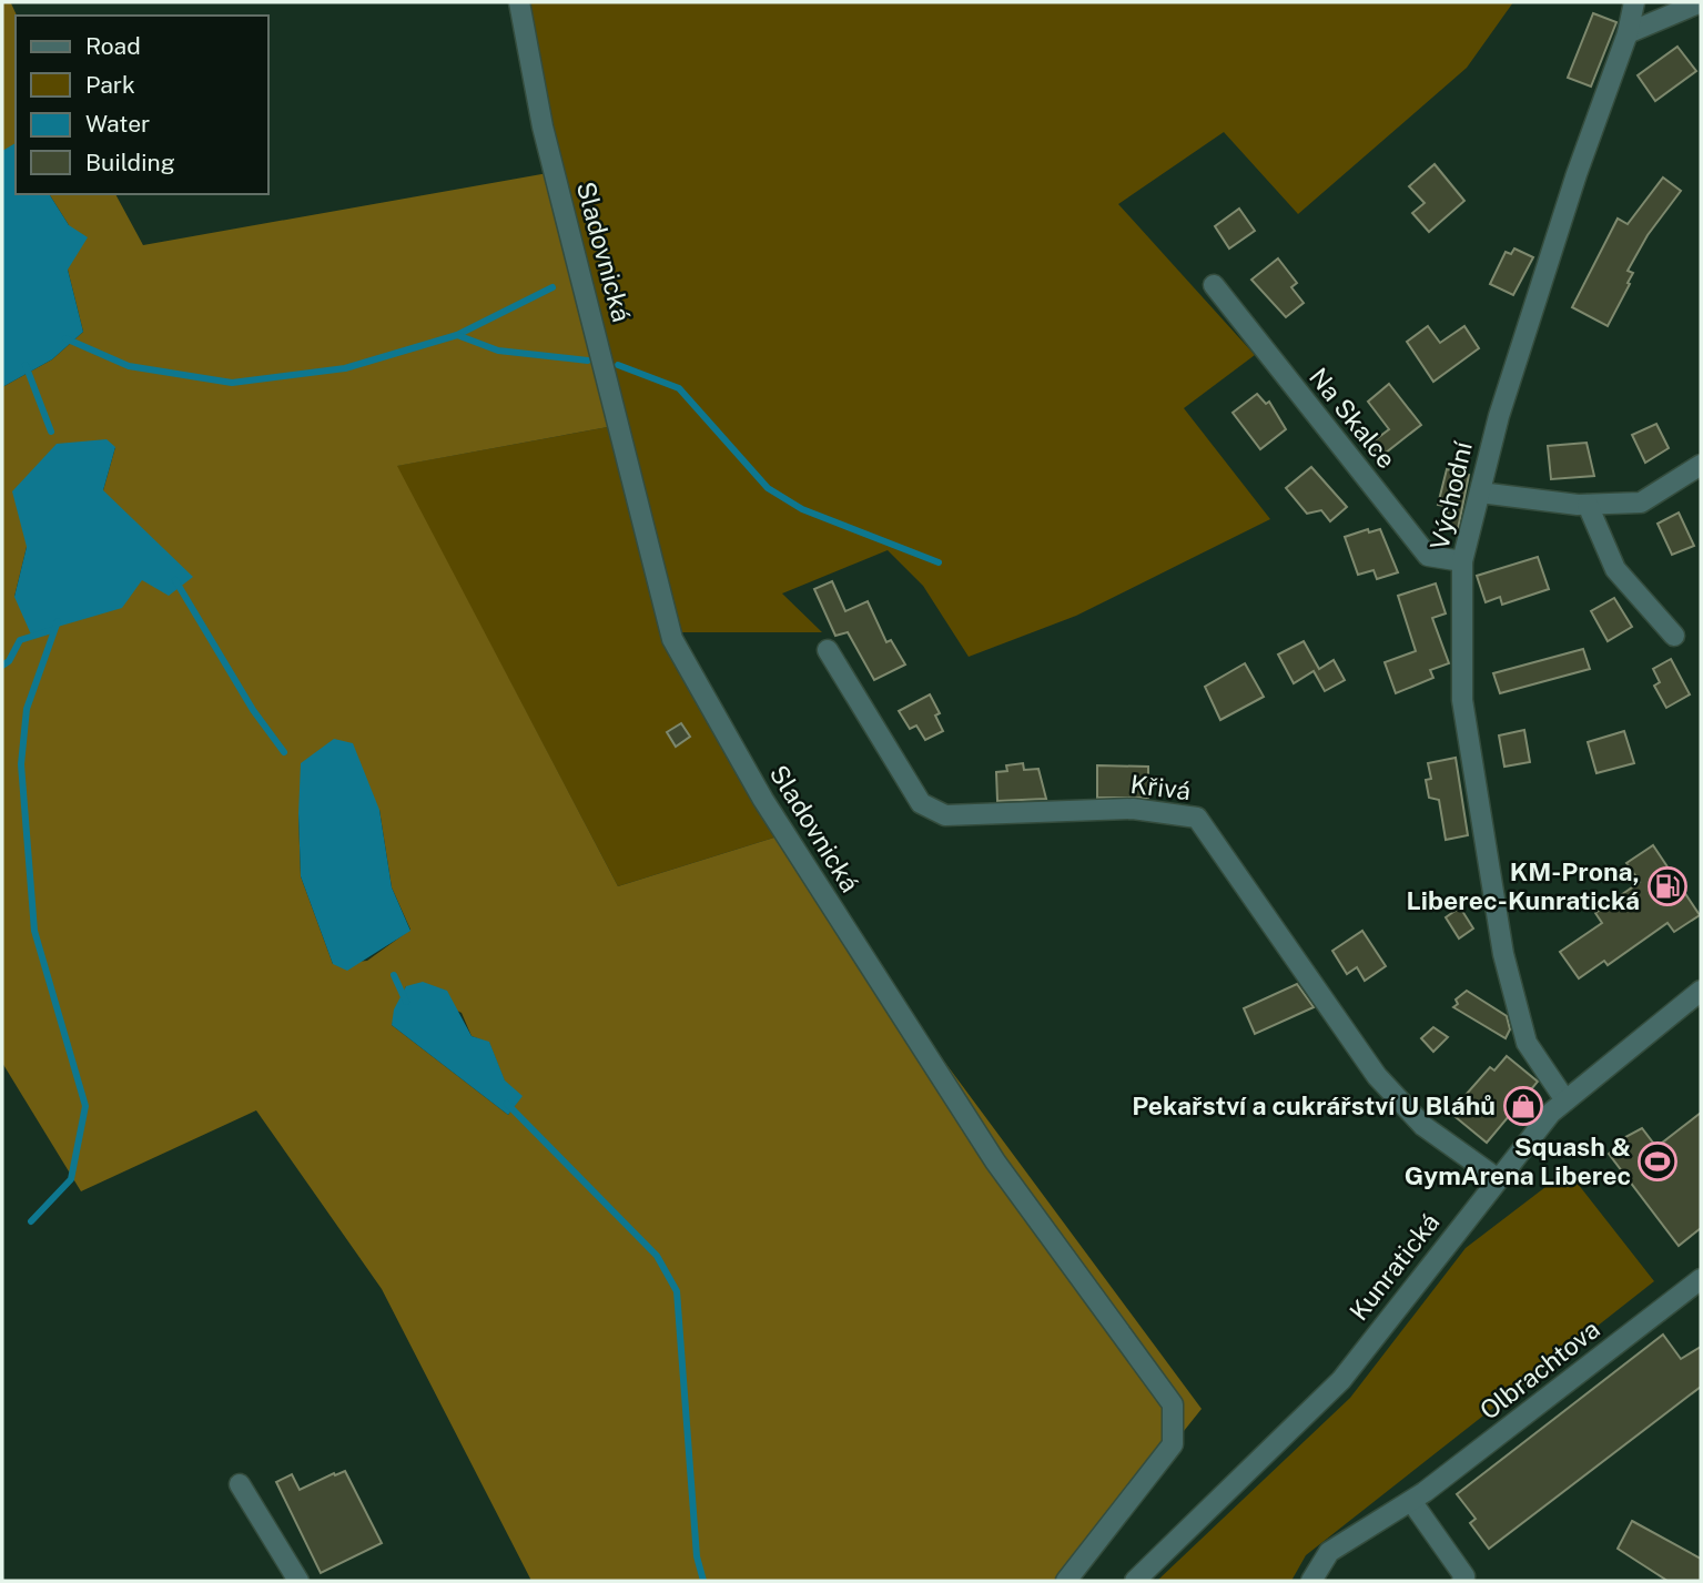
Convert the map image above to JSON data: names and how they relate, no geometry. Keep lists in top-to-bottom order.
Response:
{
  "streets": {
    "street": [
      "Sladovnická",
      "Na Skalce",
      "Východní",
      "Křivá",
      "Kunratická",
      "Olbrachtova"
    ]
  },
  "crossings": [
    ["Na Skalce", "Východní"],
    ["Východní", "Kunratická"],
    ["Křivá", "Kunratická"]
  ],
  "places": {
    "fuel station": ["KM-Prona, Liberec-Kunratická"],
    "shop": ["Pekařství a cukrářství U Bláhů"],
    "sports": ["Squash & GymArena Liberec"]
  },
  "legend": [
    "Road",
    "Park",
    "Water",
    "Building"
  ]
}
